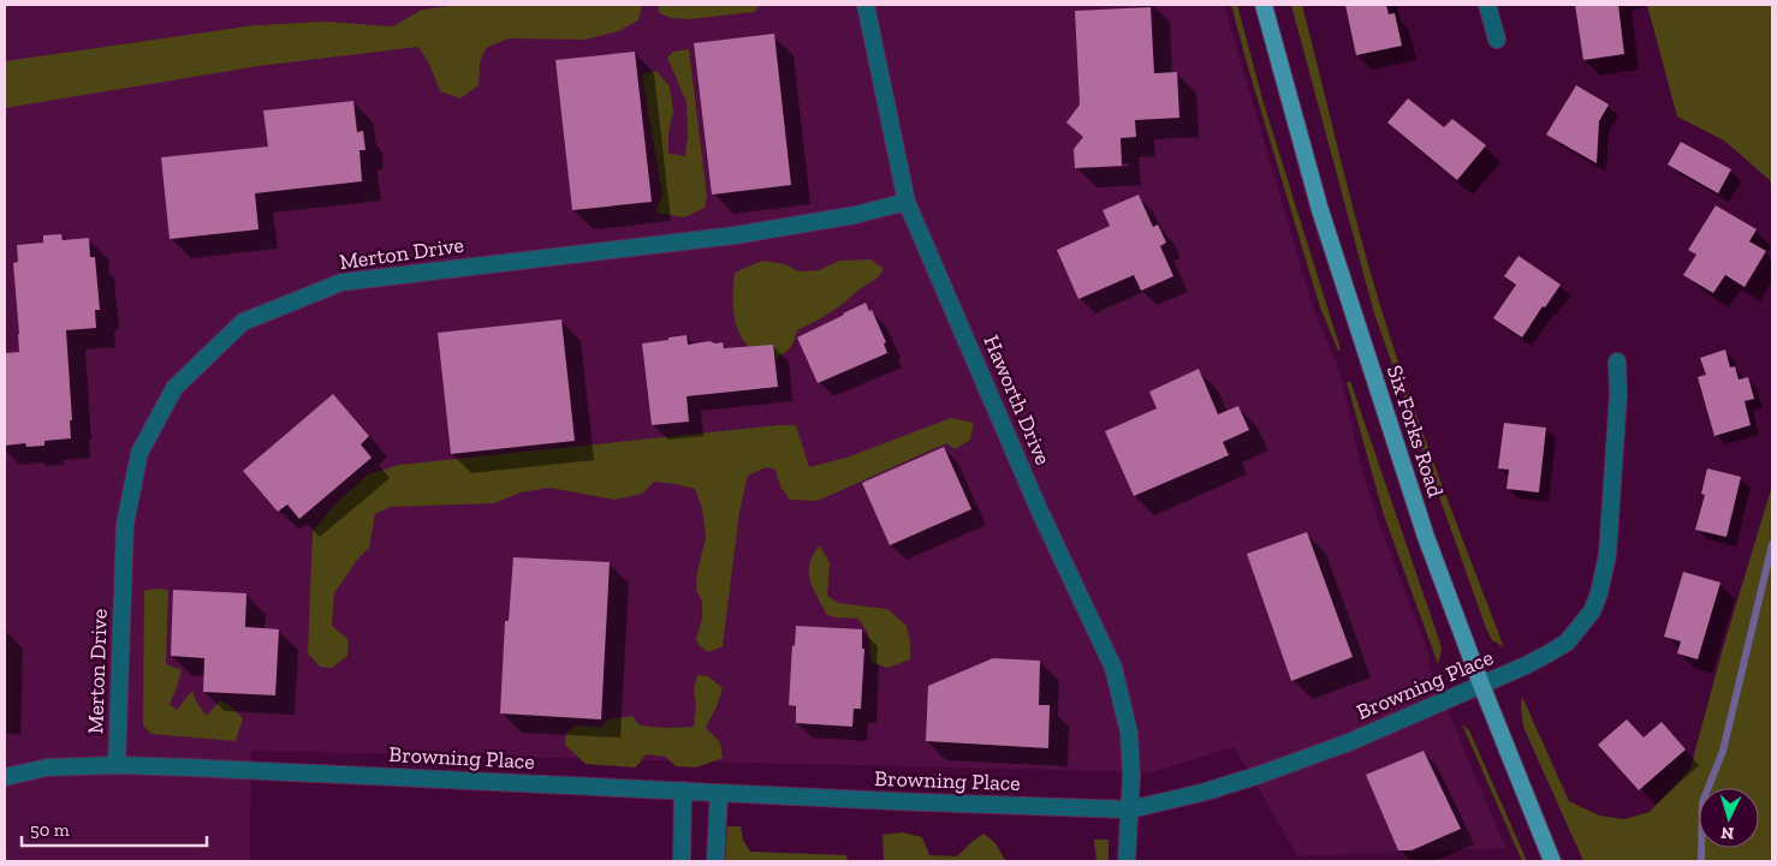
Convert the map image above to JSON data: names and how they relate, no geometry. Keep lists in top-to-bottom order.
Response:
{
  "streets": {
    "main road": ["Six Forks Road"],
    "street": ["Merton Drive", "Haworth Drive", "Browning Place"]
  },
  "crossings": [
    ["Merton Drive", "Haworth Drive"],
    ["Merton Drive", "Browning Place"],
    ["Haworth Drive", "Browning Place"],
    ["Six Forks Road", "Browning Place"]
  ],
  "scale_bar": "50 m",
  "north": "bottom"
}
